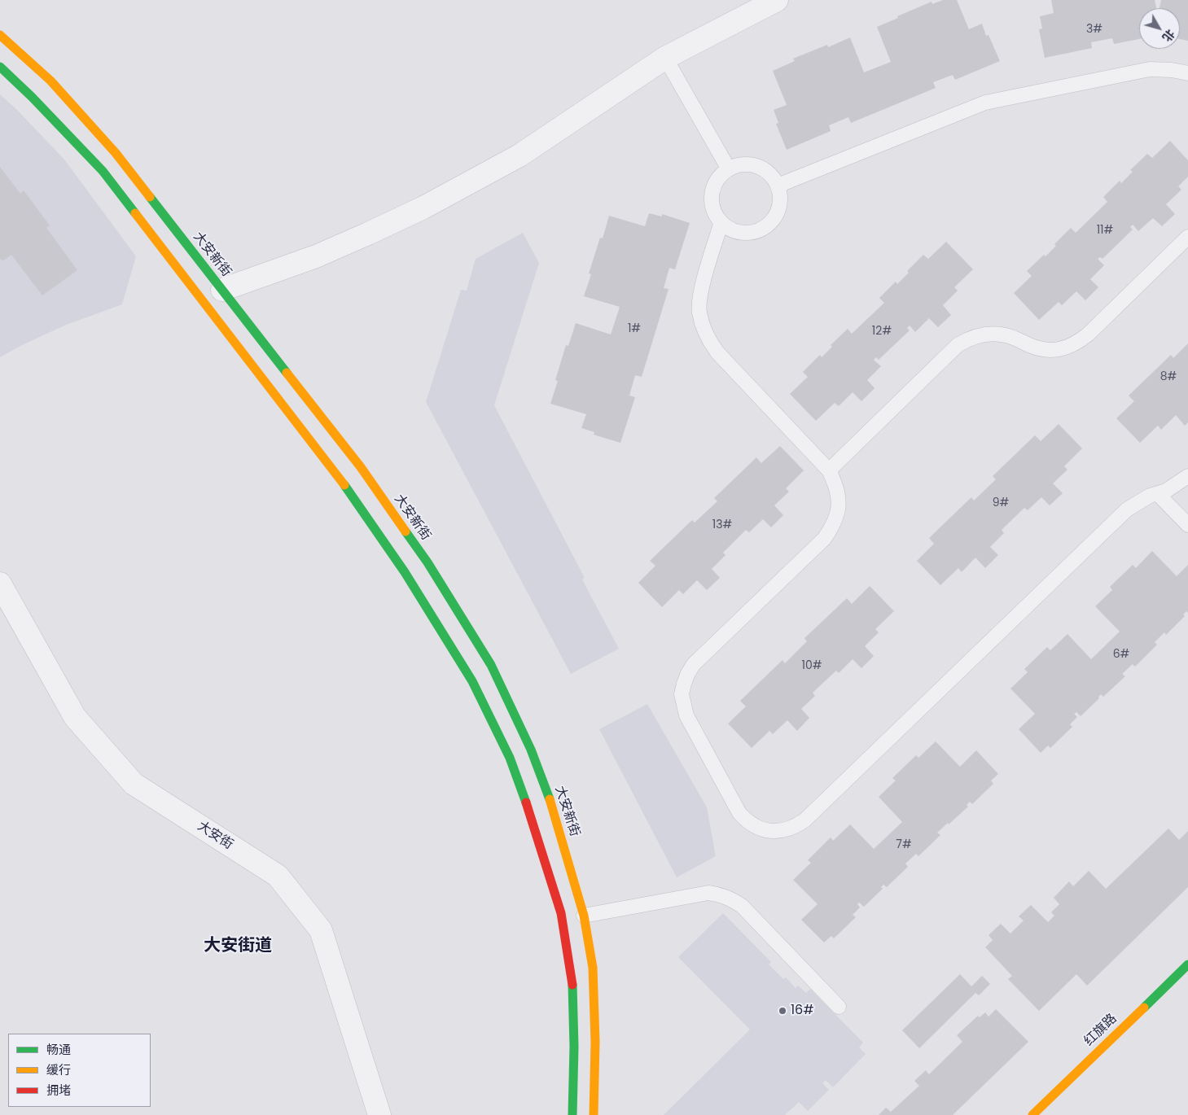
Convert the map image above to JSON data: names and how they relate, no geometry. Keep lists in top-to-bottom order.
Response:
{
  "streets": {
    "main road": ["大安新街", "红旗路"],
    "street": ["大安街"]
  },
  "districts": ["大安街道"],
  "places": ["16#"],
  "house_numbers": [
    "3#",
    "11#",
    "1#",
    "12#",
    "8#",
    "9#",
    "13#",
    "6#",
    "10#",
    "7#"
  ],
  "legend": ["畅通", "缓行", "拥堵"],
  "north": "bottom right"
}
